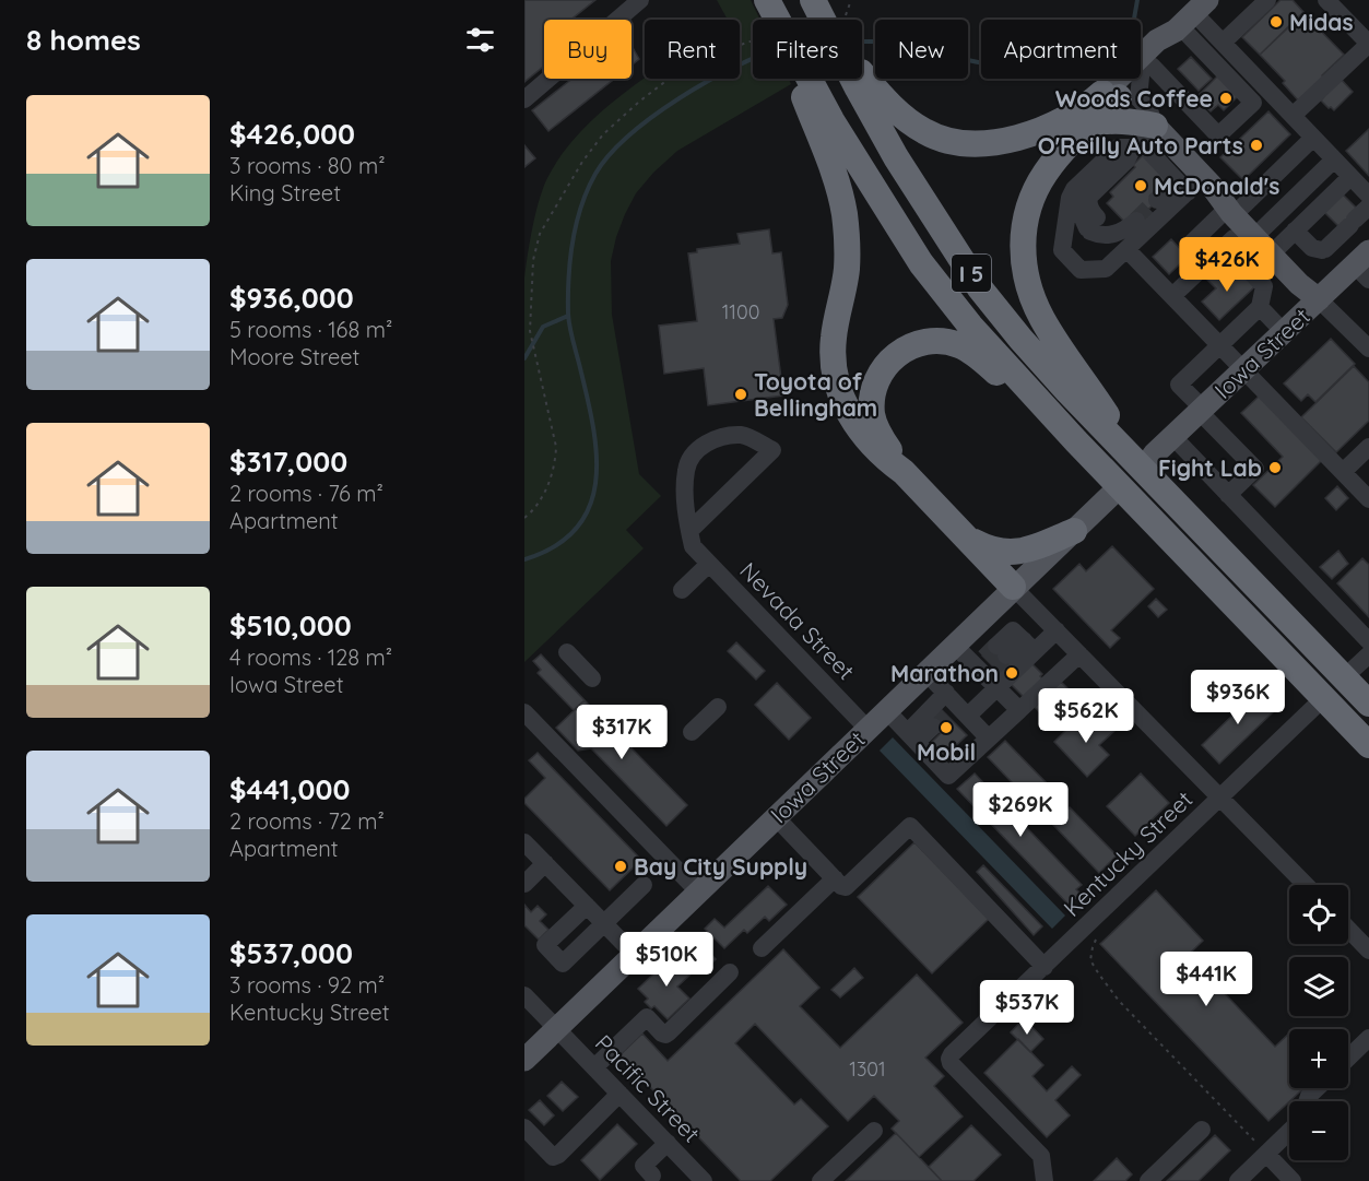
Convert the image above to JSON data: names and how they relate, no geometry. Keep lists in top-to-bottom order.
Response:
{
  "streets": {
    "highway": ["I 5"],
    "main road": ["Iowa Street"],
    "street": ["Nevada Street", "Kentucky Street", "Pacific Street"]
  },
  "crossings": [
    ["Iowa Street", "Nevada Street"],
    ["Iowa Street", "Pacific Street"]
  ],
  "places": [
    "Midas",
    "Woods Coffee",
    "O'Reilly Auto Parts",
    "McDonald's",
    "Toyota of Bellingham",
    "Fight Lab",
    "Marathon",
    "Mobil",
    "Bay City Supply"
  ],
  "house_numbers": ["1100", "1301"],
  "page": {
    "heading": "8 homes",
    "chip": [
      "Buy",
      "Rent",
      "Filters",
      "New",
      "Apartment"
    ],
    "list": [
      {
        "name": "$426,000",
        "note": "3 rooms · 80 m² · King Street"
      },
      {
        "name": "$936,000",
        "note": "5 rooms · 168 m² · Moore Street"
      },
      {
        "name": "$317,000",
        "note": "2 rooms · 76 m² · Apartment"
      },
      {
        "name": "$510,000",
        "note": "4 rooms · 128 m² · Iowa Street"
      },
      {
        "name": "$441,000",
        "note": "2 rooms · 72 m² · Apartment"
      },
      {
        "name": "$537,000",
        "note": "3 rooms · 92 m² · Kentucky Street"
      }
    ],
    "price": [
      "$426K",
      "$936K",
      "$562K",
      "$317K",
      "$269K",
      "$510K",
      "$441K",
      "$537K"
    ],
    "map_buttons": ["+", "−"]
  }
}
